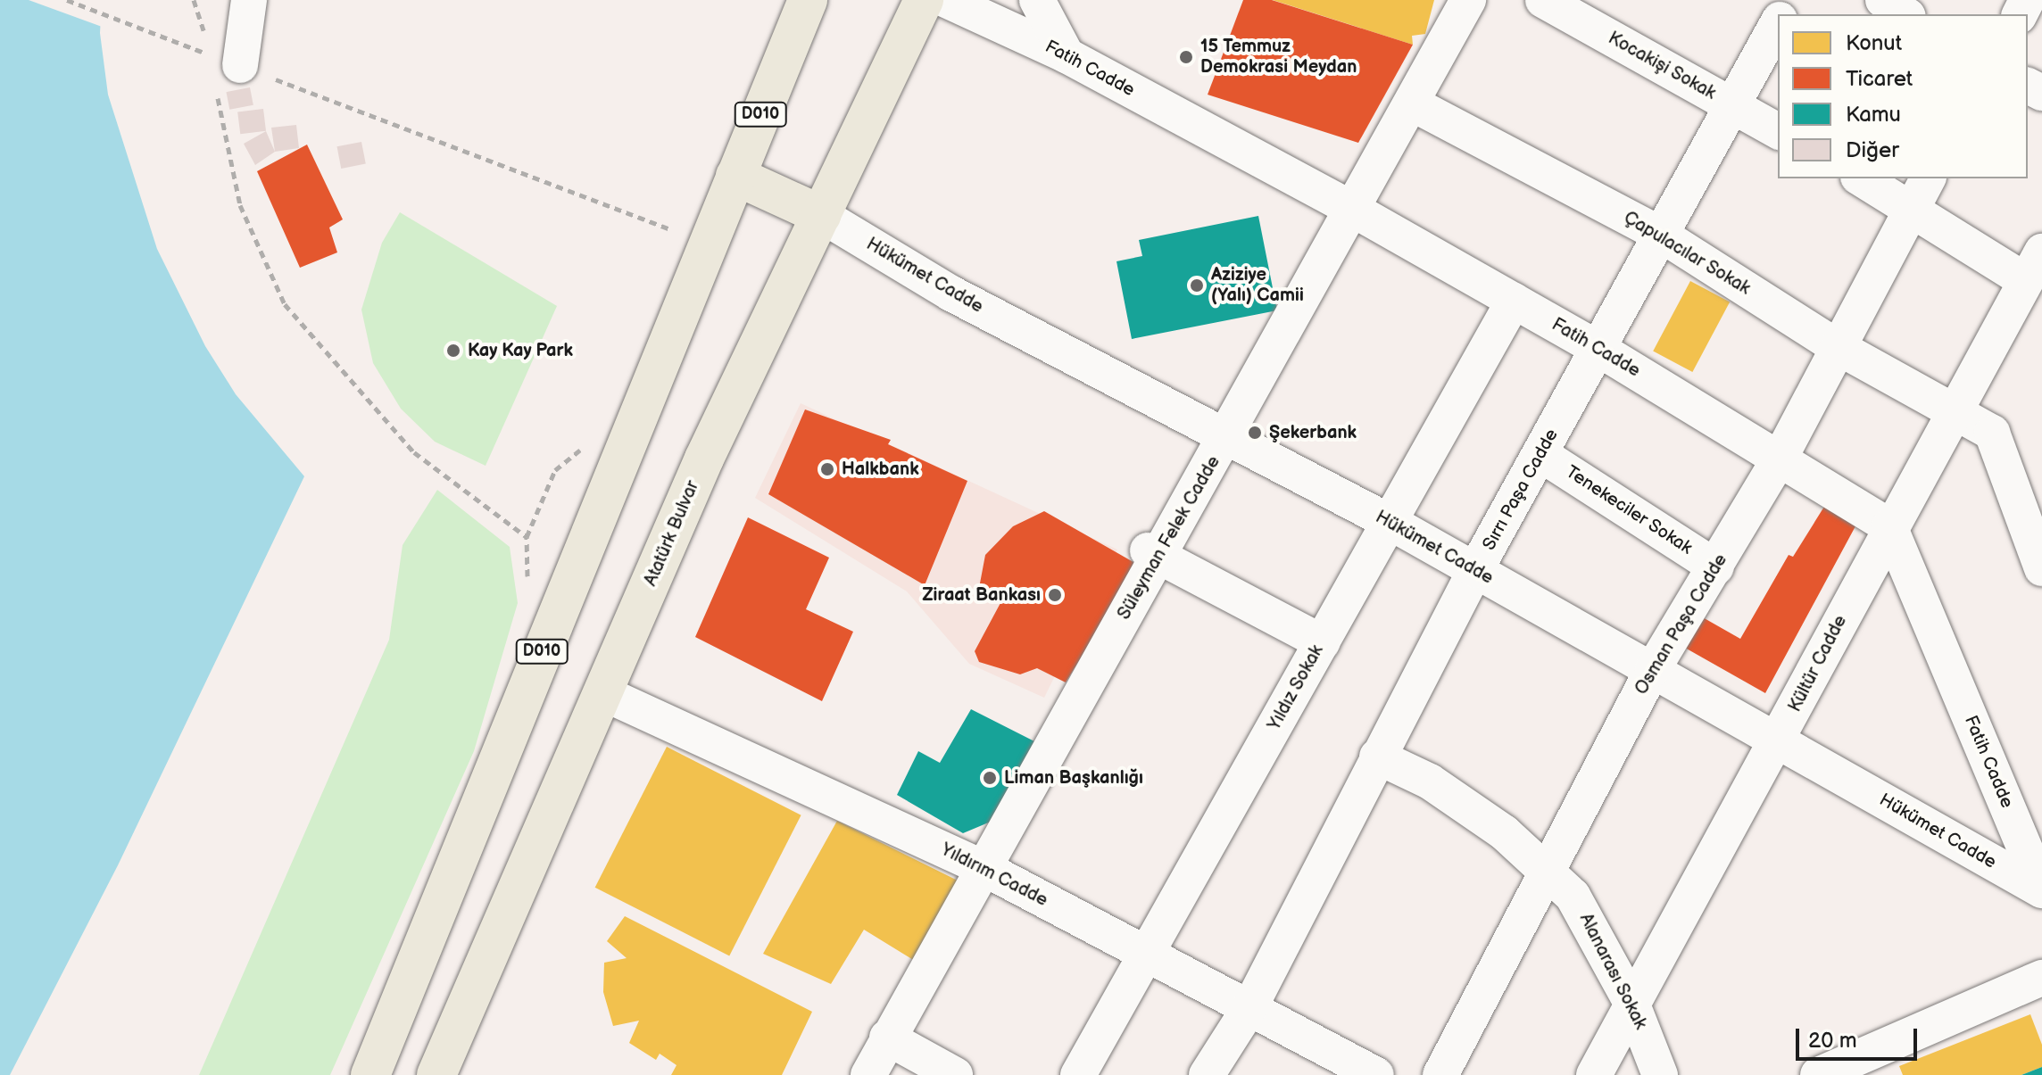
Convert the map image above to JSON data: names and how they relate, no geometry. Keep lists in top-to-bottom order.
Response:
{
  "streets": {
    "highway": ["D010", "Atatürk Bulvar"],
    "street": [
      "Kocakişi Sokak",
      "Fatih Cadde",
      "Çapulacılar Sokak",
      "Hükümet Cadde",
      "Sırrı Paşa Cadde",
      "Tenekeciler Sokak",
      "Süleyman Felek Cadde",
      "Osman Paşa Cadde",
      "Kültür Cadde",
      "Yıldız Sokak",
      "Yıldırım Cadde",
      "Alanarası Sokak"
    ]
  },
  "crossings": [
    ["Kocakişi Sokak", "Sırrı Paşa Cadde"],
    ["Fatih Cadde", "Hükümet Cadde"],
    ["Fatih Cadde", "Sırrı Paşa Cadde"],
    ["Fatih Cadde", "Süleyman Felek Cadde"],
    ["Fatih Cadde", "Osman Paşa Cadde"],
    ["Fatih Cadde", "Kültür Cadde"],
    ["Fatih Cadde", "Yıldız Sokak"],
    ["Çapulacılar Sokak", "Sırrı Paşa Cadde"],
    ["Çapulacılar Sokak", "Süleyman Felek Cadde"],
    ["Çapulacılar Sokak", "Osman Paşa Cadde"],
    ["Çapulacılar Sokak", "Kültür Cadde"],
    ["Hükümet Cadde", "Sırrı Paşa Cadde"],
    ["Hükümet Cadde", "Atatürk Bulvar"],
    ["Hükümet Cadde", "Süleyman Felek Cadde"],
    ["Hükümet Cadde", "Osman Paşa Cadde"],
    ["Hükümet Cadde", "Kültür Cadde"],
    ["Hükümet Cadde", "Yıldız Sokak"],
    ["Sırrı Paşa Cadde", "Tenekeciler Sokak"],
    ["Sırrı Paşa Cadde", "Yıldırım Cadde"],
    ["Sırrı Paşa Cadde", "Alanarası Sokak"],
    ["Tenekeciler Sokak", "Osman Paşa Cadde"],
    ["Atatürk Bulvar", "Yıldırım Cadde"],
    ["Süleyman Felek Cadde", "Yıldırım Cadde"],
    ["Osman Paşa Cadde", "Alanarası Sokak"],
    ["Kültür Cadde", "Alanarası Sokak"],
    ["Yıldız Sokak", "Yıldırım Cadde"]
  ],
  "places": [
    "15 Temmuz Demokrasi Meydan",
    "Aziziye (Yalı) Camii",
    "Kay Kay Park",
    "Şekerbank",
    "Halkbank",
    "Ziraat Bankası",
    "Liman Başkanlığı"
  ],
  "legend": [
    "Konut",
    "Ticaret",
    "Kamu",
    "Diğer"
  ],
  "scale_bar": "20 m"
}
